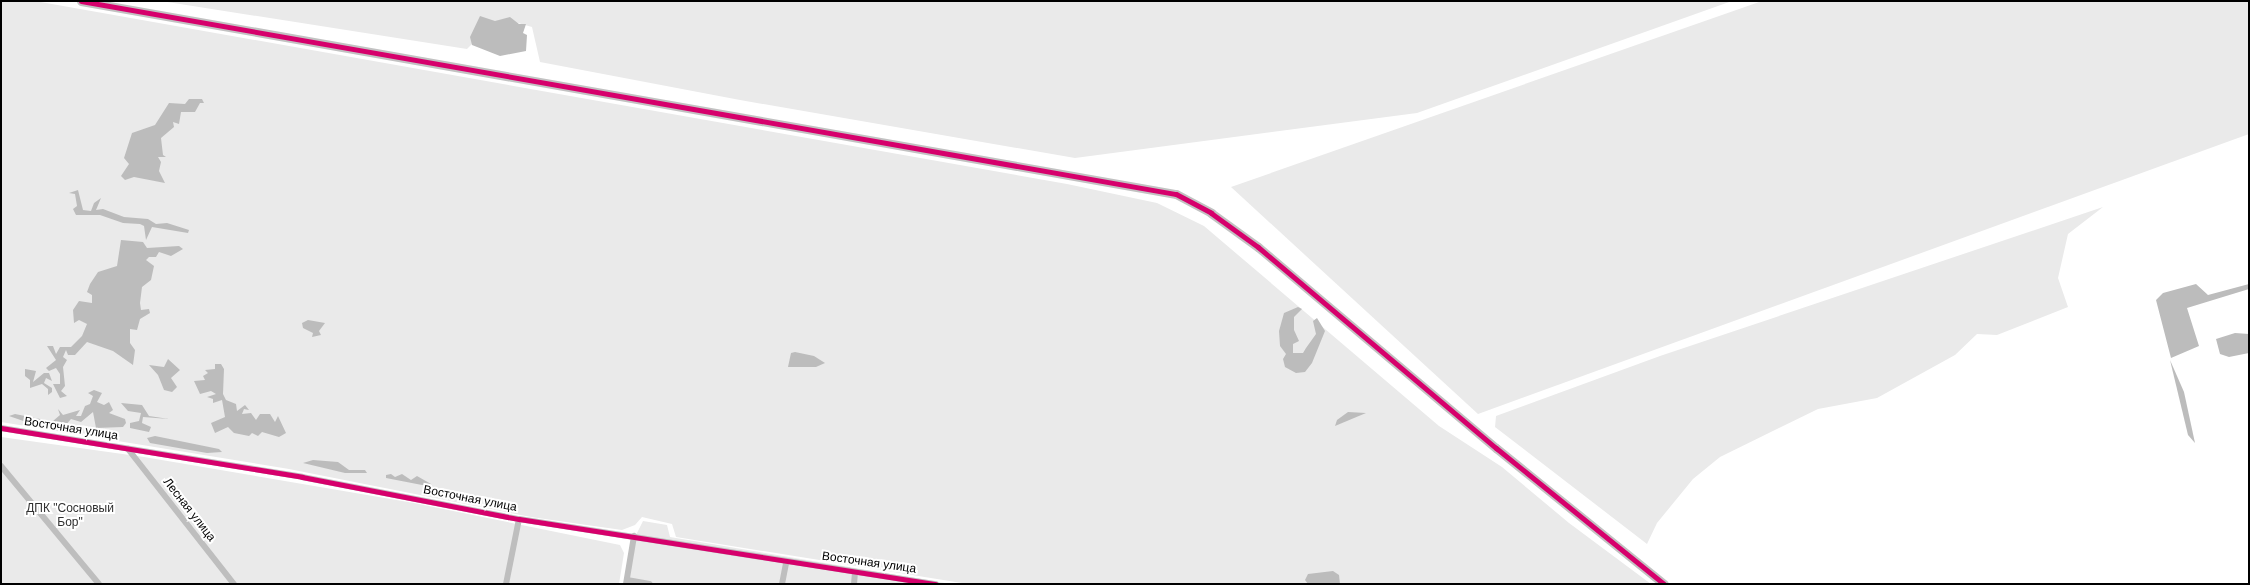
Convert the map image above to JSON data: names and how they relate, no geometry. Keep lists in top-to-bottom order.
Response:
{
  "streets": {
    "street": ["Восточная улица", "Лесная улица"]
  },
  "crossings": [
    ["Восточная улица", "Лесная улица"]
  ],
  "parks": ["ДПК \"Сосновый Бор\""]
}
